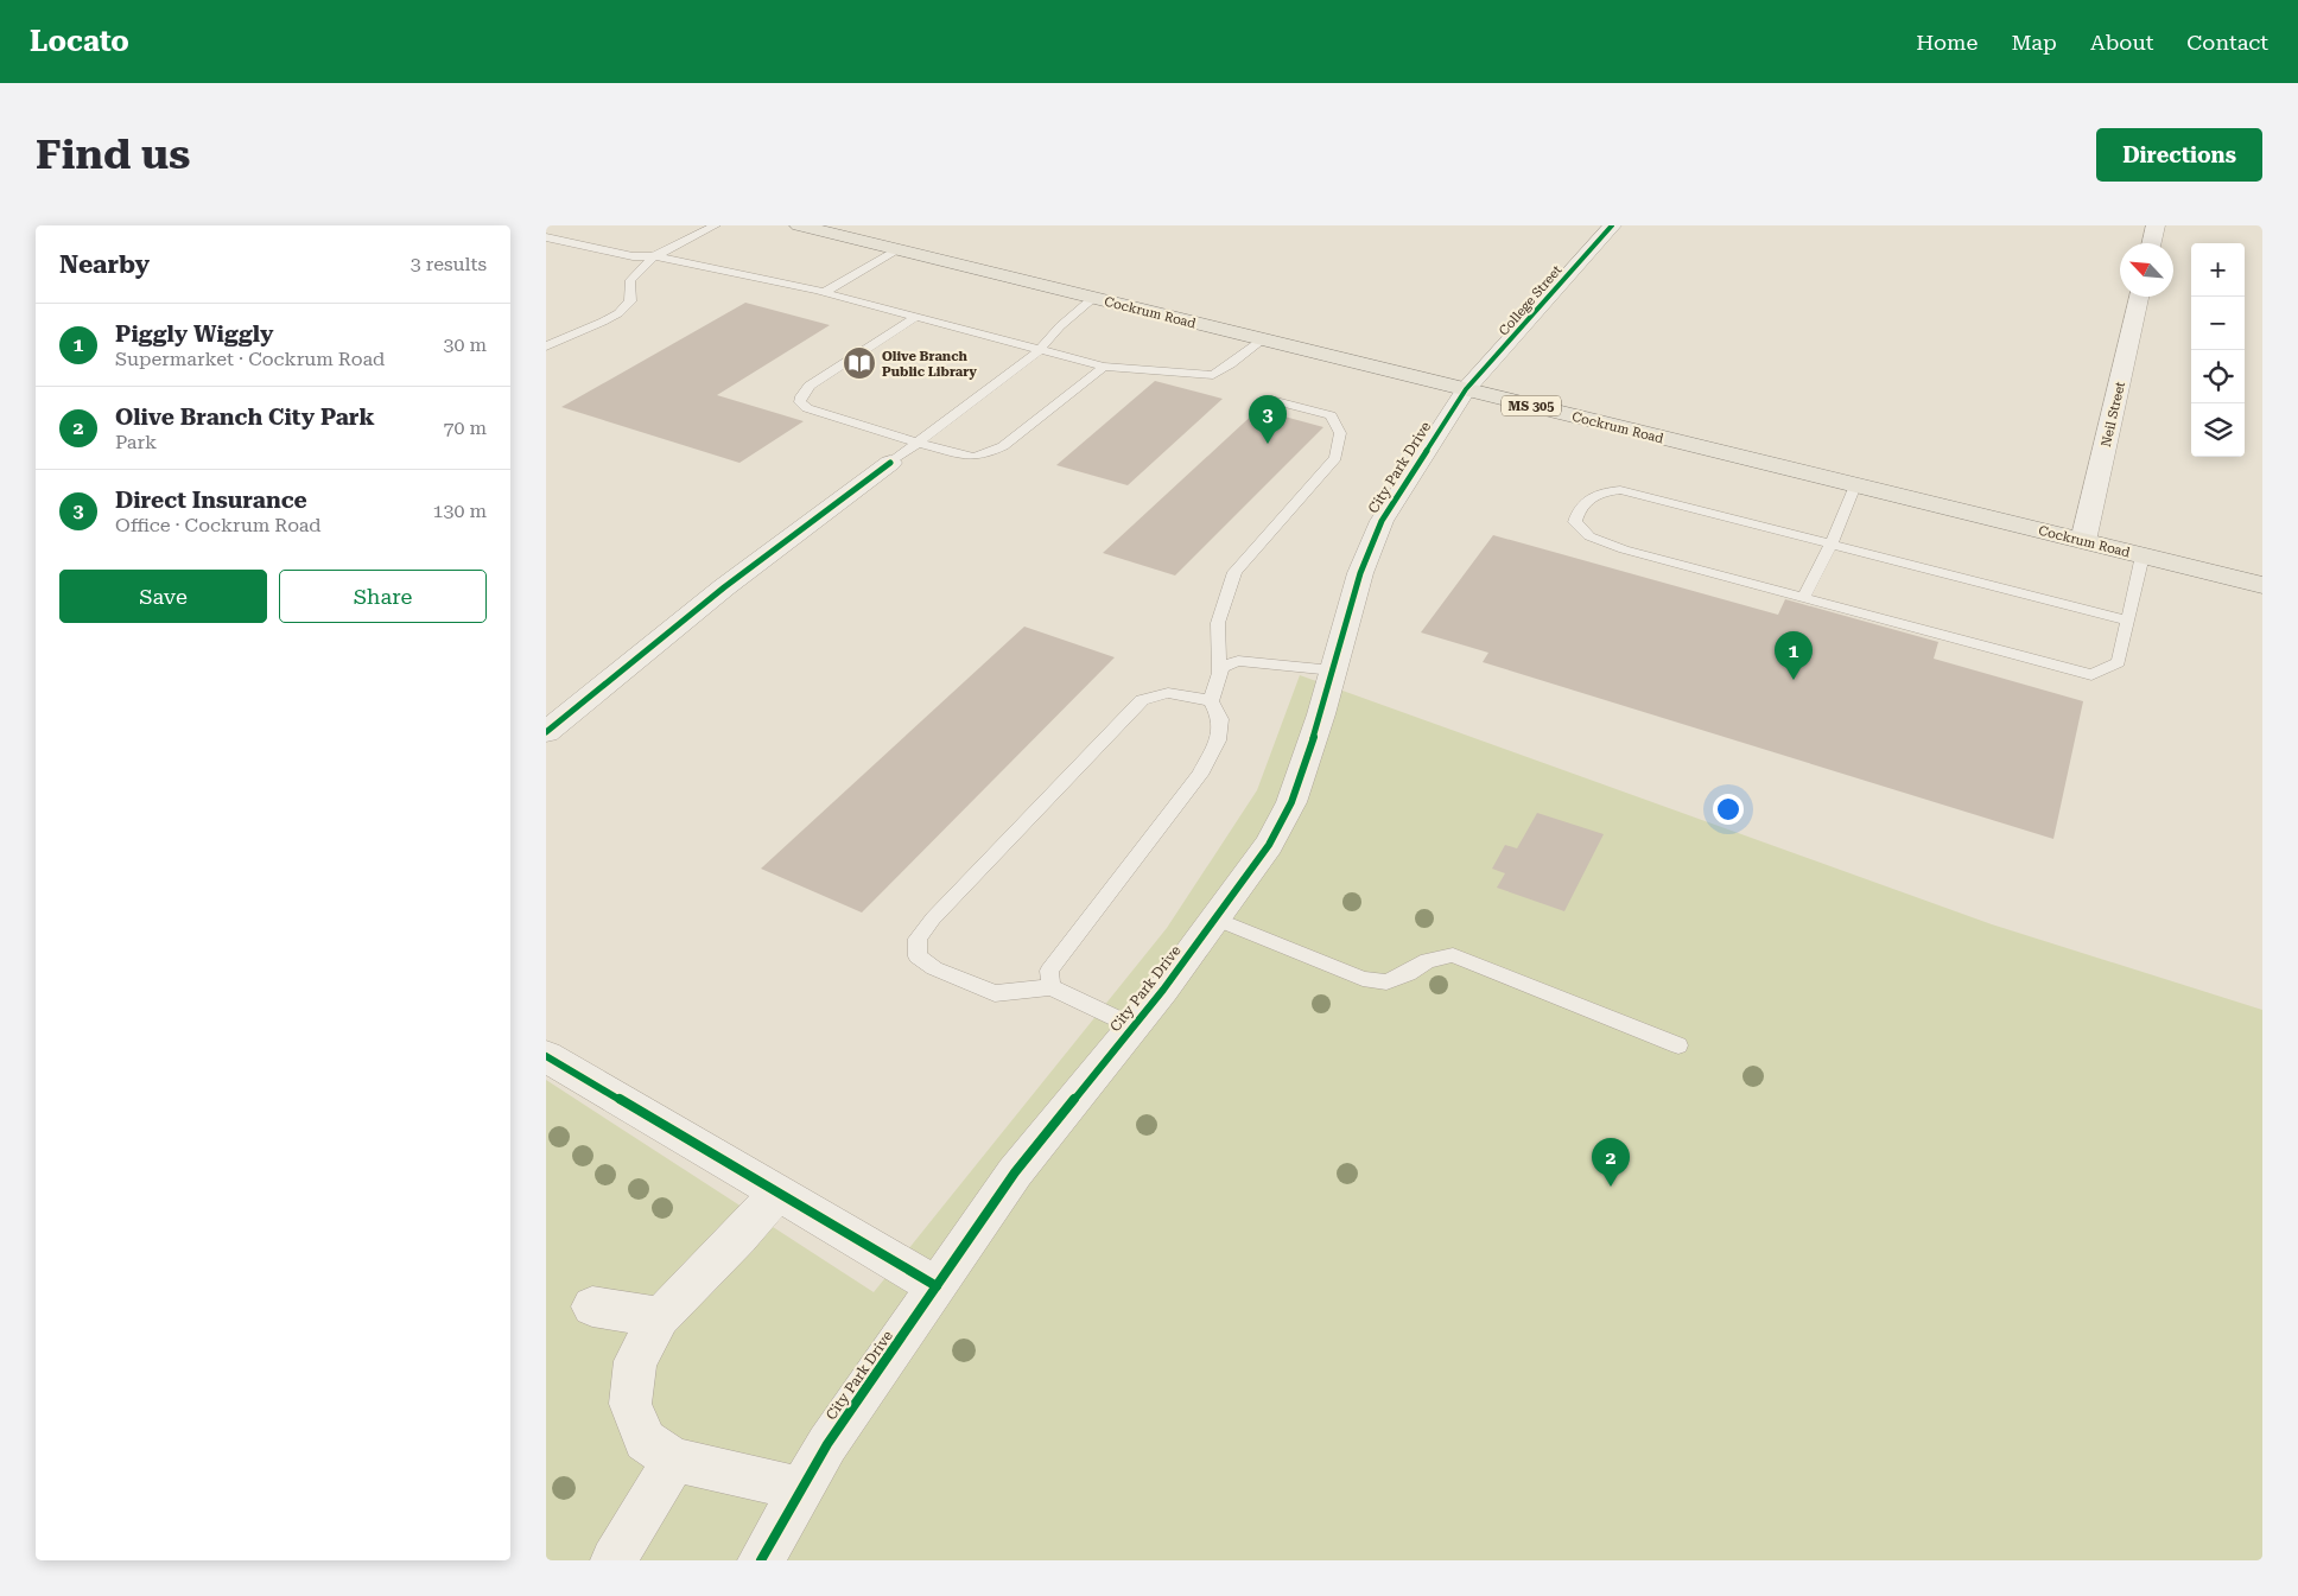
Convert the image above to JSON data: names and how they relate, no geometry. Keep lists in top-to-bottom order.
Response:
{
  "streets": {
    "main road": ["Cockrum Road", "MS 305"],
    "street": ["College Street", "Neil Street", "City Park Drive"]
  },
  "crossings": [
    ["College Street", "Cockrum Road"],
    ["College Street", "City Park Drive"],
    ["Cockrum Road", "Neil Street"],
    ["Cockrum Road", "City Park Drive"]
  ],
  "places": {
    "library": ["Olive Branch Public Library"]
  },
  "north": "top left",
  "page": {
    "header": "Locato",
    "nav": [
      "Home",
      "Map",
      "About",
      "Contact"
    ],
    "buttons": [
      "Directions",
      ["Save", "Share"]
    ],
    "title": "Find us",
    "heading": ["Nearby", "3 results"],
    "map_buttons": ["+", "−"],
    "list": [
      {
        "mark": "1",
        "name": "Piggly Wiggly",
        "note": "Supermarket · Cockrum Road",
        "value": "30 m"
      },
      {
        "mark": "2",
        "name": "Olive Branch City Park",
        "note": "Park",
        "value": "70 m"
      },
      {
        "mark": "3",
        "name": "Direct Insurance",
        "note": "Office · Cockrum Road",
        "value": "130 m"
      }
    ],
    "pins": ["3", "1", "2"]
  }
}
